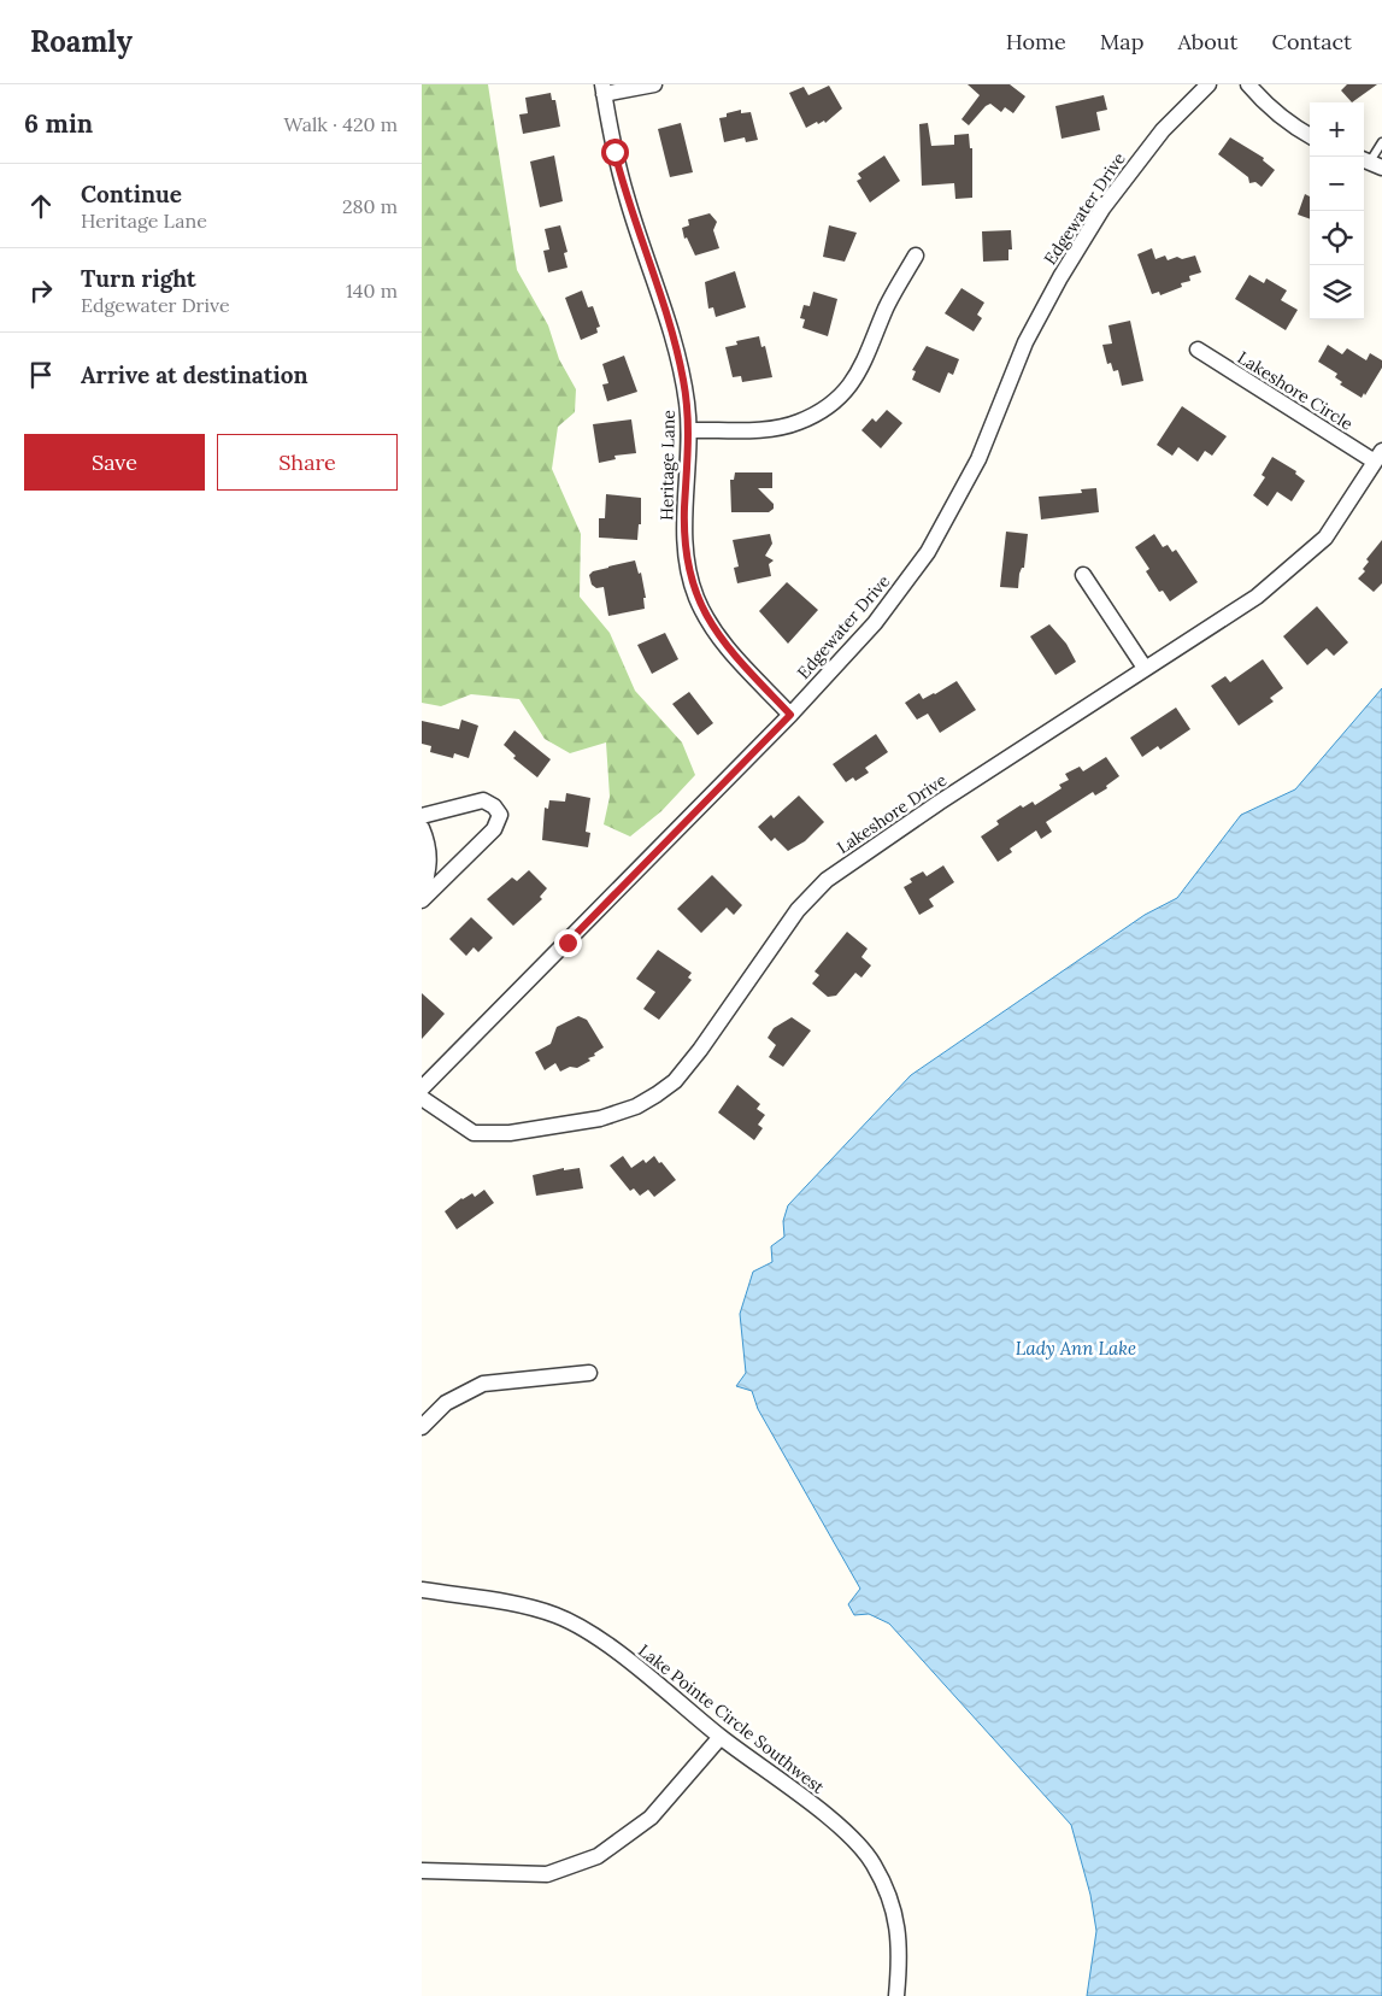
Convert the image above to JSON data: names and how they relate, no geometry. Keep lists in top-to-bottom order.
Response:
{
  "streets": {
    "street": [
      "Edgewater Drive",
      "Lakeshore Circle",
      "Heritage Lane",
      "Lakeshore Drive",
      "Lake Pointe Circle Southwest"
    ]
  },
  "crossings": [
    ["Edgewater Drive", "Heritage Lane"],
    ["Lakeshore Circle", "Lakeshore Drive"]
  ],
  "water": ["Lady Ann Lake"],
  "page": {
    "header": "Roamly",
    "nav": [
      "Home",
      "Map",
      "About",
      "Contact"
    ],
    "heading": ["6 min", "Walk · 420 m"],
    "map_buttons": ["+", "−"],
    "list": [
      ["Continue", "Heritage Lane", "280 m"],
      ["Turn right", "Edgewater Drive", "140 m"],
      "Arrive at destination"
    ],
    "buttons": ["Save", "Share"]
  }
}
